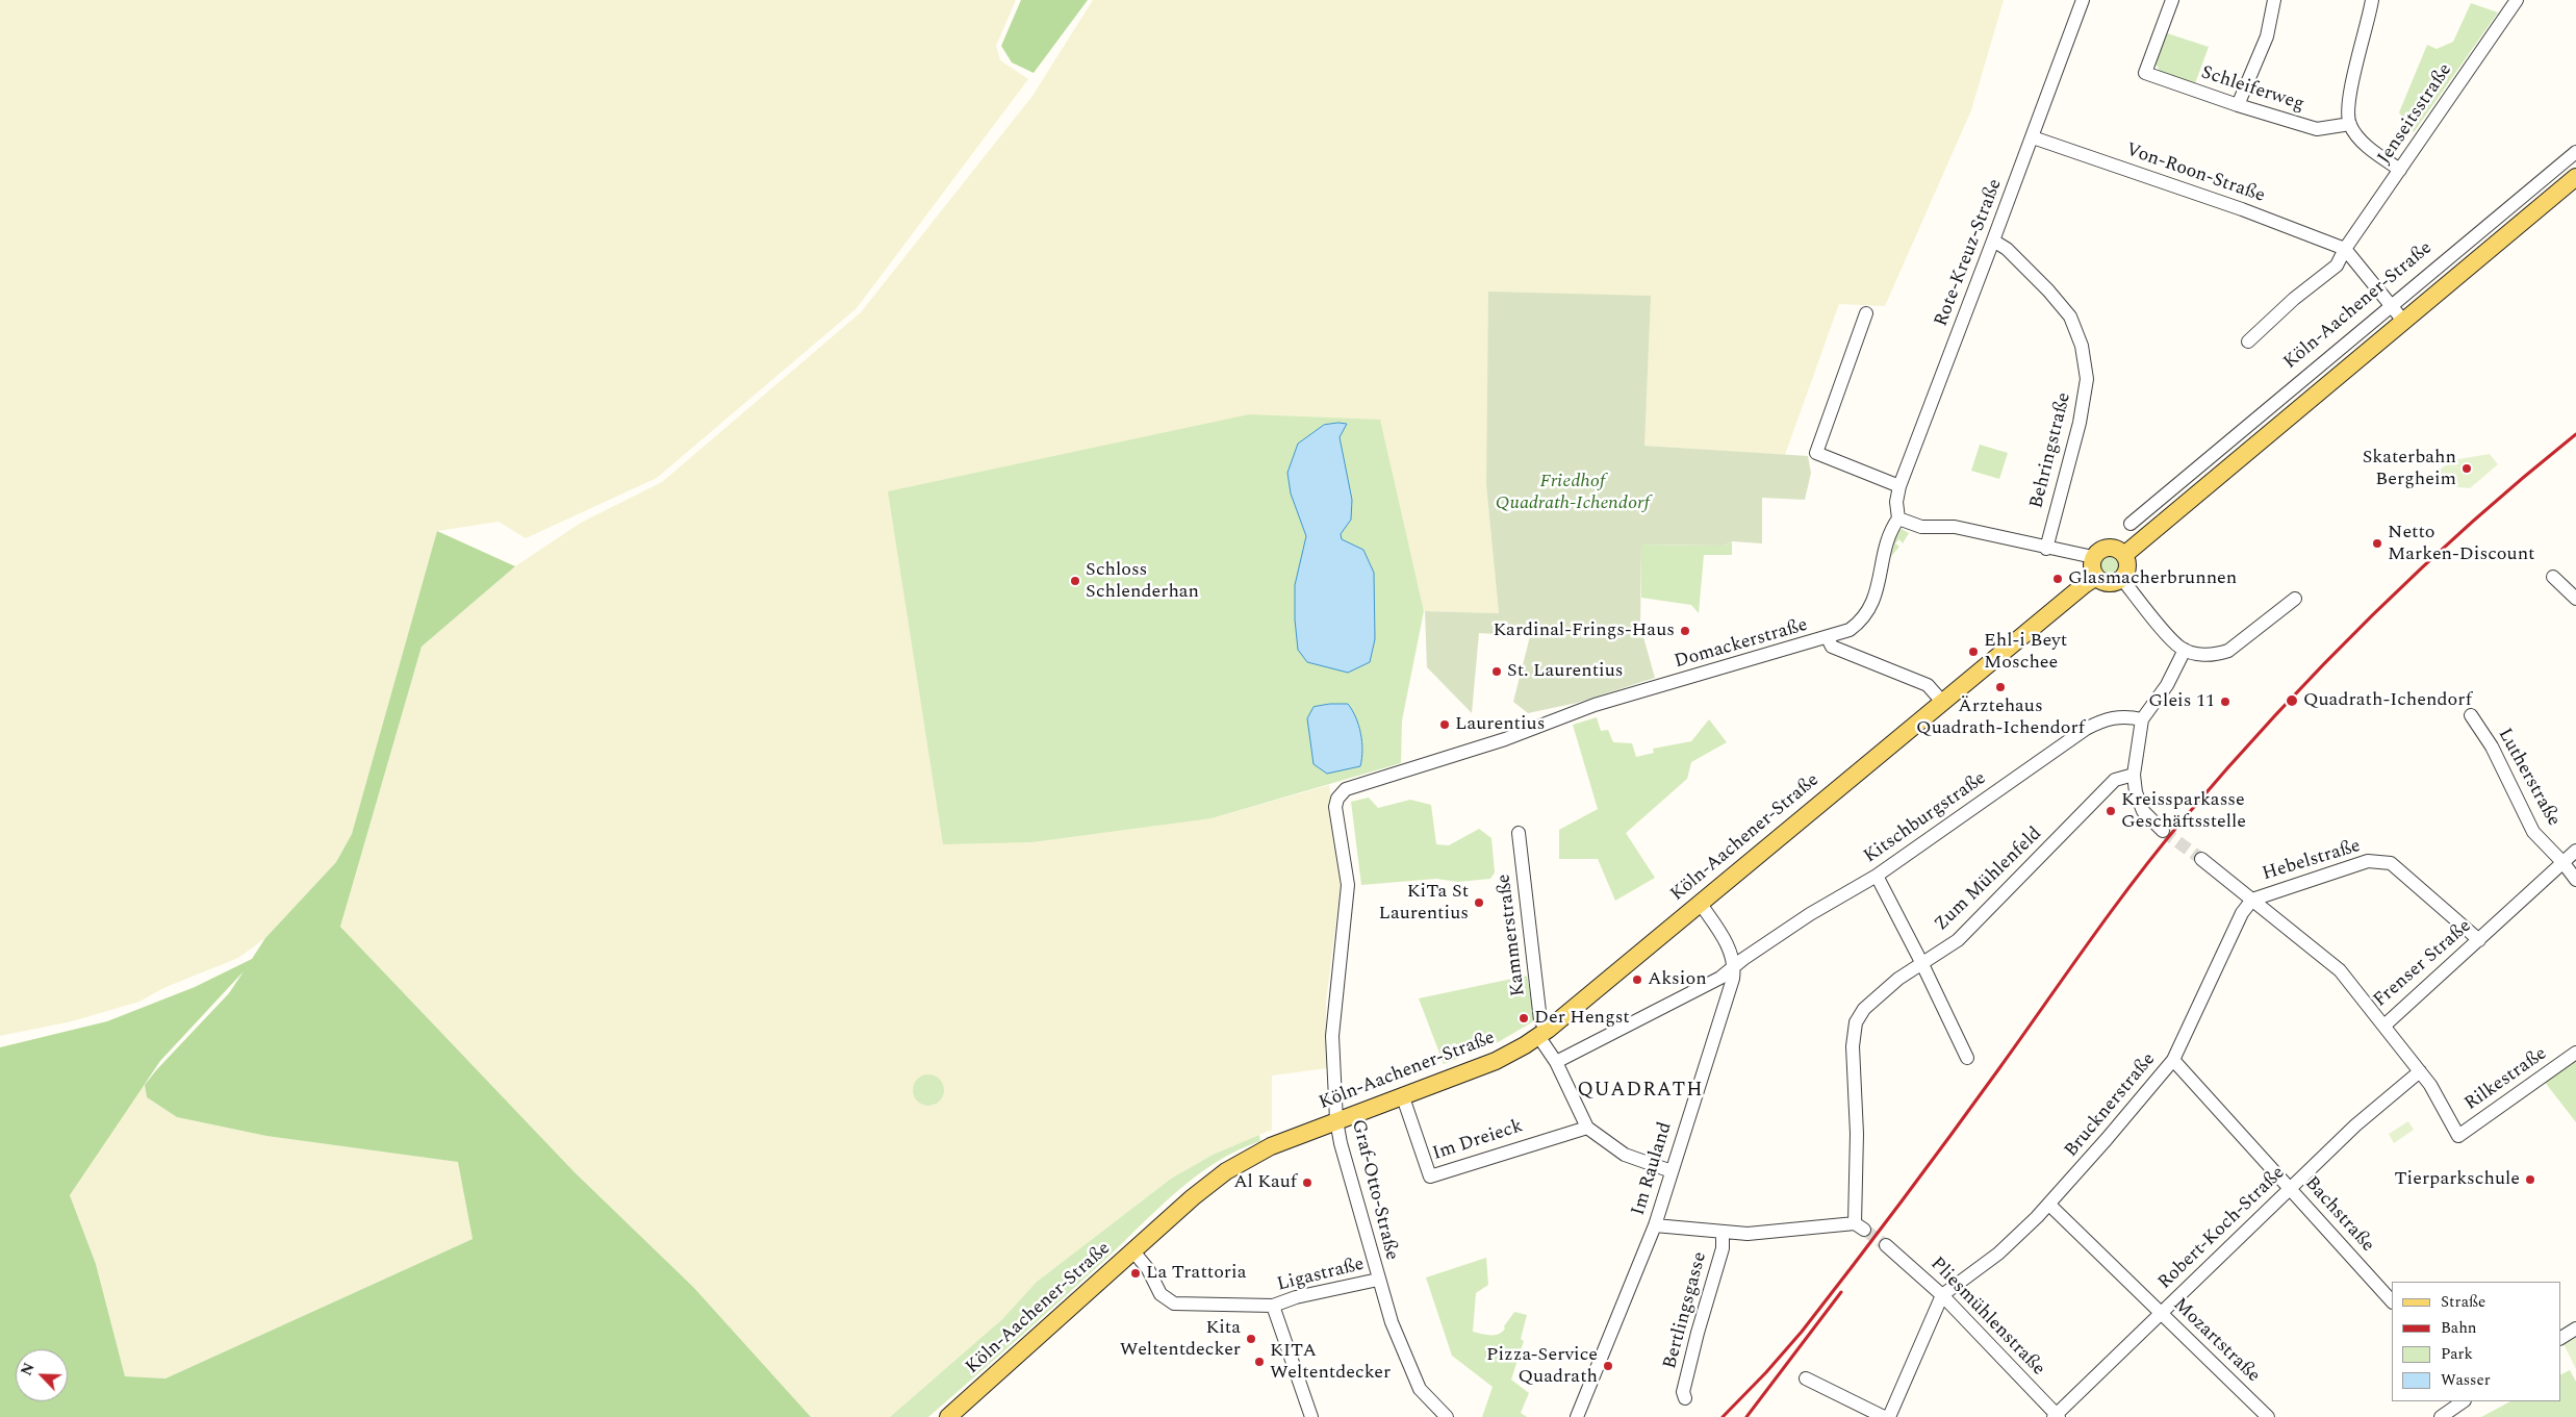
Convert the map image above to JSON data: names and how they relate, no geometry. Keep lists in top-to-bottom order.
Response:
{
  "streets": {
    "main road": ["Köln-Aachener-Straße"],
    "street": [
      "Schleiferweg",
      "Jenseitsstraße",
      "Von-Roon-Straße",
      "Rote-Kreuz-Straße",
      "Behringstraße",
      "Domackerstraße",
      "Lutherstraße",
      "Kitschburgstraße",
      "Hebelstraße",
      "Zum Mühlenfeld",
      "Kammerstraße",
      "Frenser Straße",
      "Rilkestraße",
      "Brucknerstraße",
      "Im Dreieck",
      "Im Rauland",
      "Graf-Otto-Straße",
      "Bachstraße",
      "Robert-Koch-Straße",
      "Ligastraße",
      "Bertlingsgasse",
      "Pliesmühlenstraße",
      "Mozartstraße"
    ]
  },
  "crossings": [
    ["Jenseitsstraße", "Von-Roon-Straße"],
    ["Von-Roon-Straße", "Rote-Kreuz-Straße"],
    ["Rote-Kreuz-Straße", "Behringstraße"],
    ["Rote-Kreuz-Straße", "Domackerstraße"],
    ["Köln-Aachener-Straße", "Kammerstraße"],
    ["Köln-Aachener-Straße", "Im Dreieck"],
    ["Köln-Aachener-Straße", "Graf-Otto-Straße"],
    ["Domackerstraße", "Graf-Otto-Straße"],
    ["Lutherstraße", "Frenser Straße"],
    ["Kitschburgstraße", "Kammerstraße"],
    ["Kitschburgstraße", "Im Rauland"],
    ["Hebelstraße", "Frenser Straße"],
    ["Hebelstraße", "Brucknerstraße"],
    ["Zum Mühlenfeld", "Bertlingsgasse"],
    ["Kammerstraße", "Im Dreieck"],
    ["Kammerstraße", "Im Rauland"],
    ["Frenser Straße", "Brucknerstraße"],
    ["Rilkestraße", "Robert-Koch-Straße"],
    ["Brucknerstraße", "Bachstraße"],
    ["Brucknerstraße", "Pliesmühlenstraße"],
    ["Brucknerstraße", "Mozartstraße"],
    ["Graf-Otto-Straße", "Ligastraße"],
    ["Bachstraße", "Robert-Koch-Straße"],
    ["Robert-Koch-Straße", "Pliesmühlenstraße"],
    ["Robert-Koch-Straße", "Mozartstraße"]
  ],
  "districts": ["QUADRATH"],
  "parks": ["Friedhof Quadrath-Ichendorf"],
  "places": [
    "Skaterbahn Bergheim",
    "Netto Marken-Discount",
    "Glasmacherbrunnen",
    "Schloss Schlenderhan",
    "Kardinal-Frings-Haus",
    "Ehl-i Beyt Moschee",
    "St. Laurentius",
    "Ärztehaus Quadrath-Ichendorf",
    "Quadrath-Ichendorf",
    "Gleis 11",
    "Laurentius",
    "Kreissparkasse Geschäftsstelle",
    "KiTa St Laurentius",
    "Aksion",
    "Der Hengst",
    "Tierparkschule",
    "Al Kauf",
    "La Trattoria",
    "Kita Weltentdecker",
    "KITA Weltentdecker",
    "Pizza-Service Quadrath"
  ],
  "legend": [
    "Straße",
    "Bahn",
    "Park",
    "Wasser"
  ],
  "north": "top left"
}
